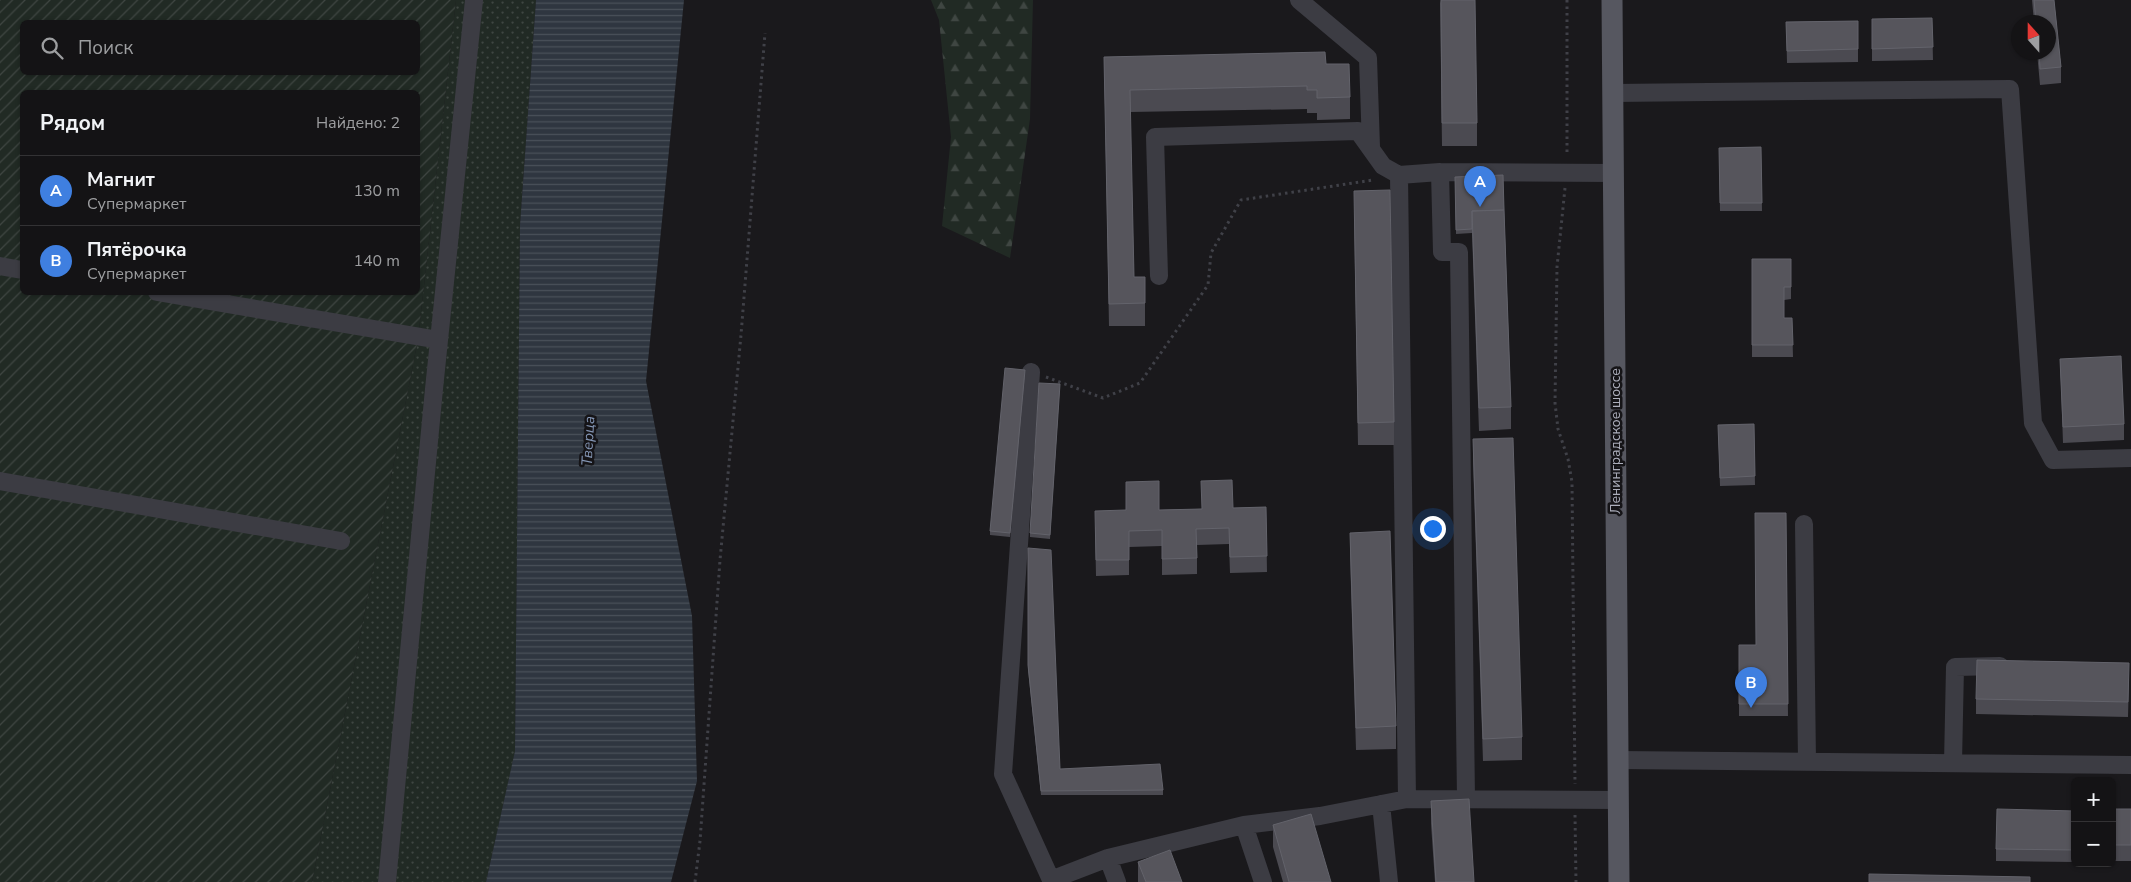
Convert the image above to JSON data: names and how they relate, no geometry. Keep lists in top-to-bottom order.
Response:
{
  "streets": {
    "main road": ["Ленинградское шоссе"]
  },
  "water": ["Тверца"],
  "north": "top",
  "page": {
    "search": "Поиск",
    "heading": ["Рядом", "Найдено: 2"],
    "list": [
      {
        "mark": "A",
        "name": "Магнит",
        "note": "Супермаркет",
        "value": "130 m"
      },
      {
        "mark": "B",
        "name": "Пятёрочка",
        "note": "Супермаркет",
        "value": "140 m"
      }
    ],
    "pins": ["A", "B"],
    "map_buttons": ["+", "−"]
  }
}
